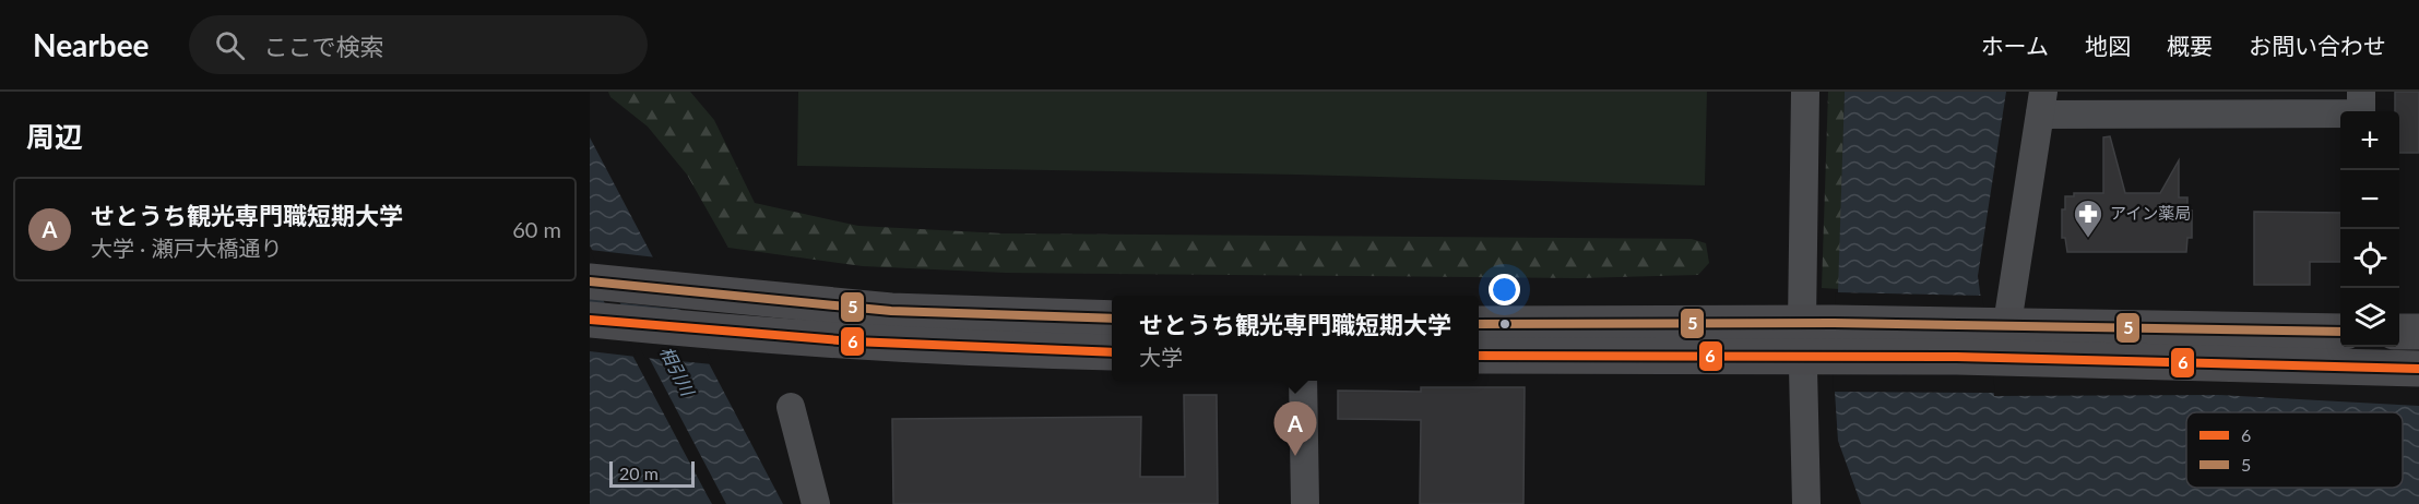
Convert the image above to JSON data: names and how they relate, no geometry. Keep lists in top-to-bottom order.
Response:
{
  "water": ["相引川"],
  "places": {
    "pharmacy": ["アイン薬局"]
  },
  "lines": ["transit line 5", "transit line 6"],
  "legend": ["6", "5"],
  "scale_bar": "20 m",
  "page": {
    "header": "Nearbee",
    "search": "ここで検索",
    "nav": [
      "ホーム",
      "地図",
      "概要",
      "お問い合わせ"
    ],
    "heading": "周辺",
    "map_buttons": ["+", "−"],
    "list": [
      {
        "mark": "A",
        "name": "せとうち観光専門職短期大学",
        "note": "大学 · 瀬戸大橋通り",
        "value": "60 m"
      }
    ],
    "popup": ["せとうち観光専門職短期大学", "大学"],
    "pins": "A",
    "scale": "20 m"
  }
}
